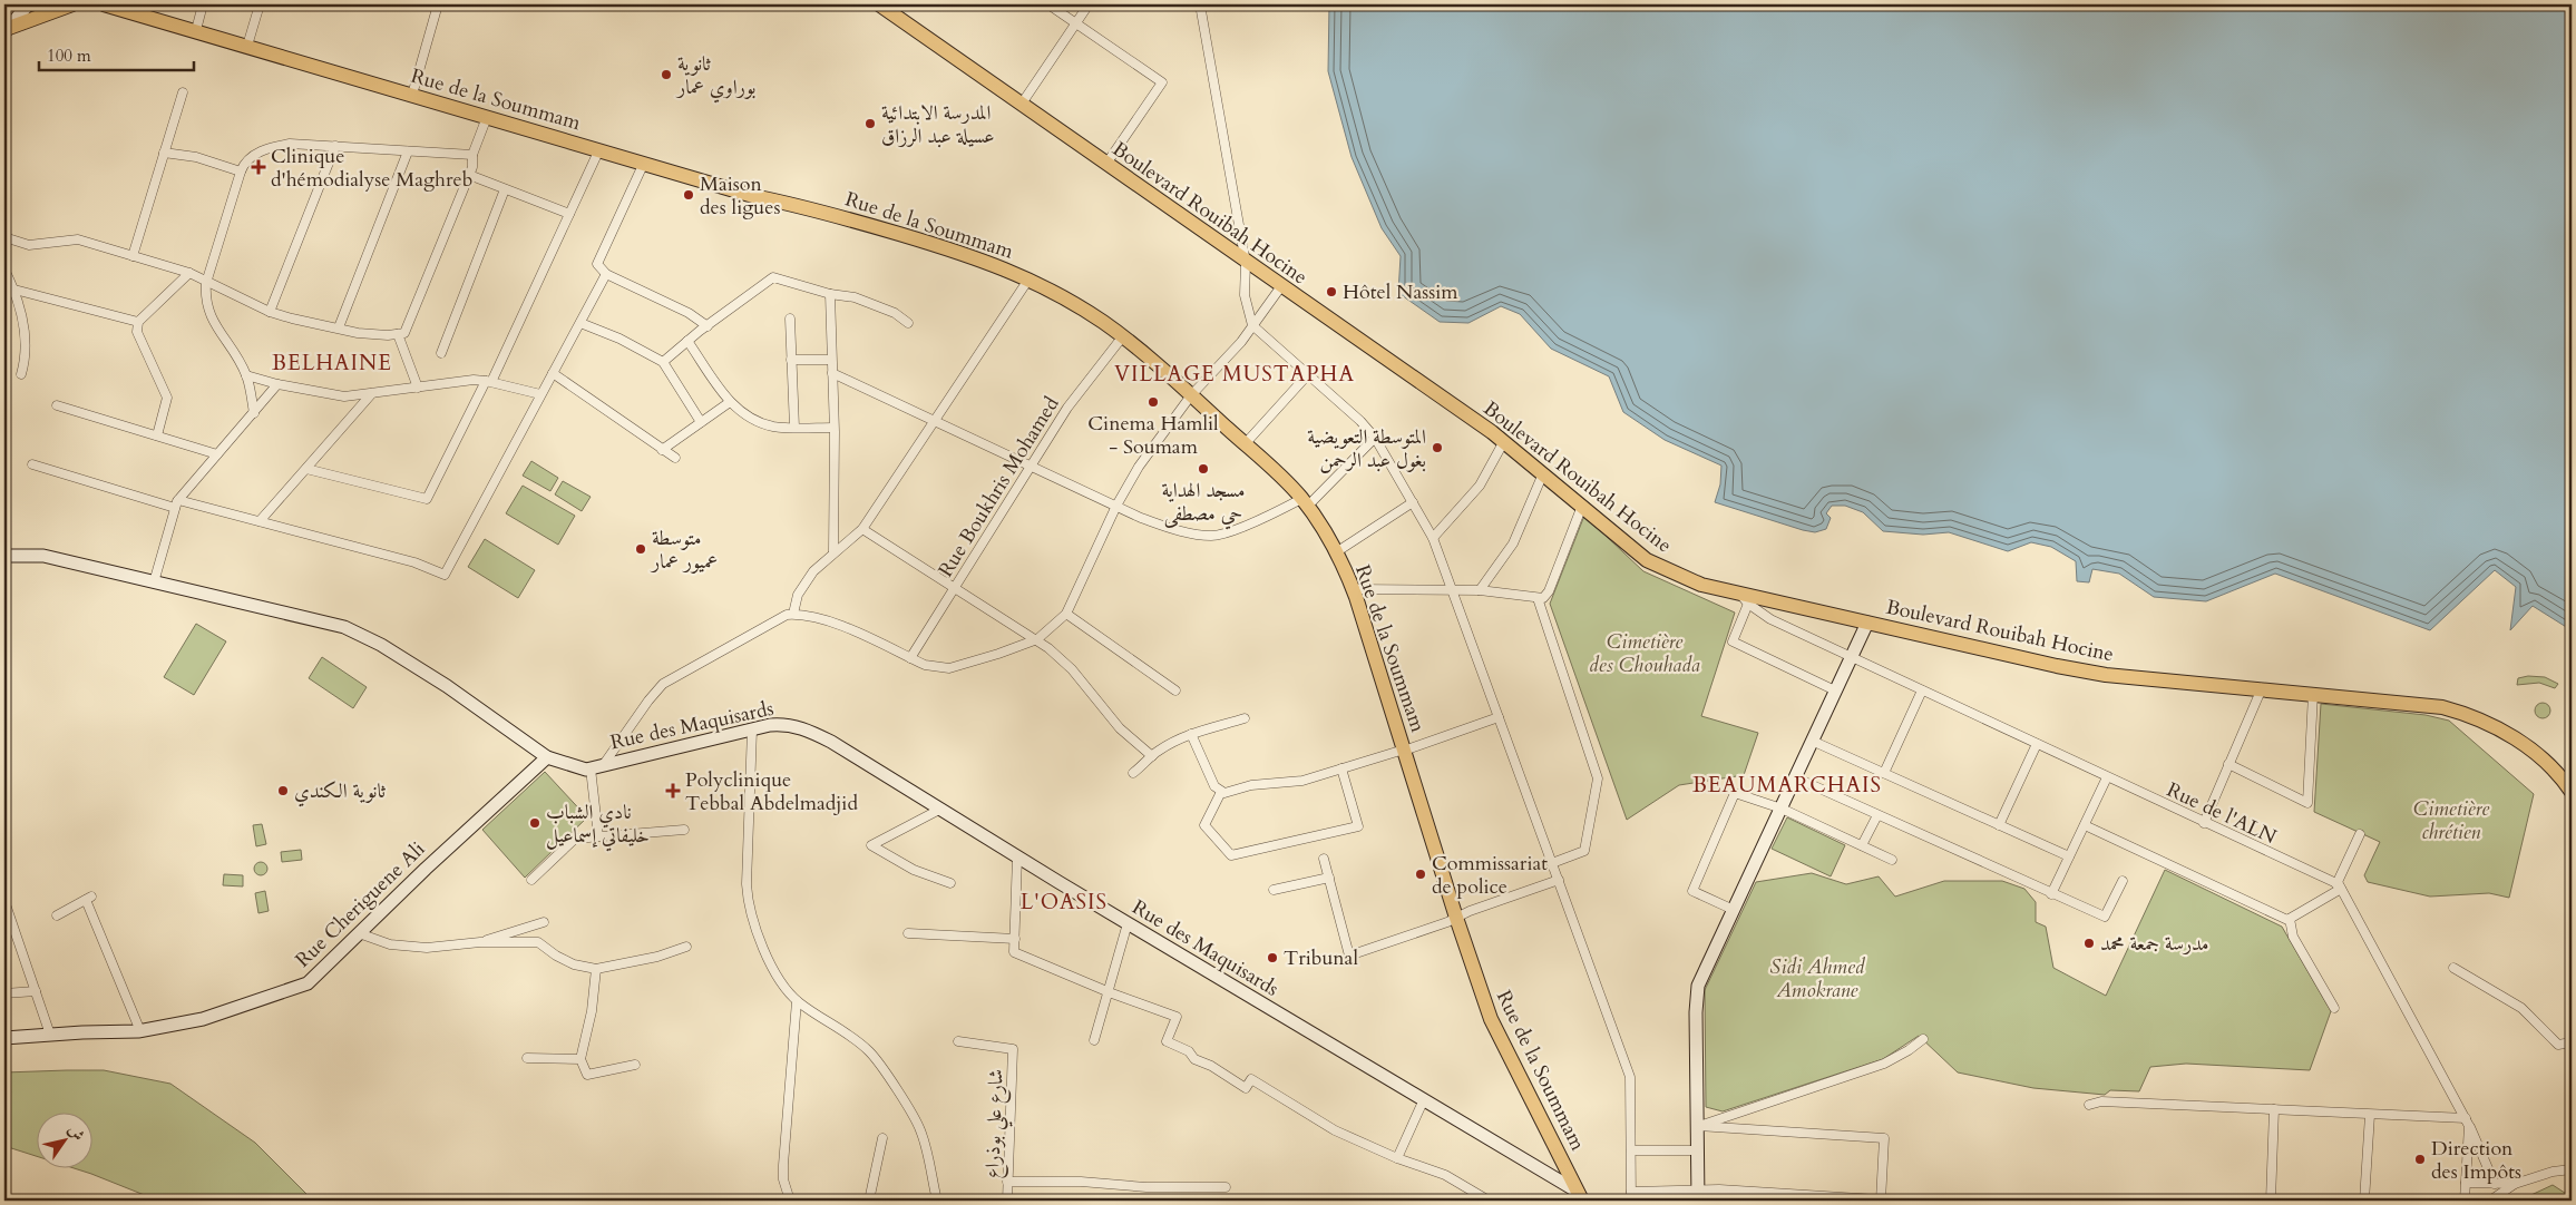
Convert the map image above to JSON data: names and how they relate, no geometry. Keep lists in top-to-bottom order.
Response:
{
  "streets": {
    "main road": [
      "Rue de la Soummam",
      "Boulevard Rouibah Hocine",
      "Rue des Maquisards",
      "Rue Cheriguene Ali"
    ],
    "street": ["Rue Boukhris Mohamed", "Rue de l'ALN", "شارع علي بوذراع"]
  },
  "crossings": [
    ["Rue de la Soummam", "Rue Boukhris Mohamed"],
    ["Rue de la Soummam", "Rue des Maquisards"],
    ["Boulevard Rouibah Hocine", "Rue de l'ALN"]
  ],
  "districts": [
    "BELHAINE",
    "VILLAGE MUSTAPHA",
    "BEAUMARCHAIS",
    "L'OASIS"
  ],
  "parks": ["Cimetière des Chouhada", "Cimetière chrétien", "Sidi Ahmed Amokrane"],
  "places": {
    "other": [
      "ثانوية بوراوي عمار",
      "المدرسة الابتدائية عسيلة عبد الرزاق",
      "Maison des ligues",
      "Hôtel Nassim",
      "Cinema Hamlil - Soumam",
      "المتوسطة التعويضية بغول عبد الرحمن",
      "مسجد الهداية حي مصطفى",
      "متوسطة عميور عمار",
      "ثانوية الكندي",
      "نادي الشباب خليفاتي إسماعيل",
      "Commissariat de police",
      "مدرسة جمعة محمد",
      "Tribunal",
      "Direction des Impôts"
    ],
    "health": ["Clinique d'hémodialyse Maghreb", "Polyclinique Tebbal Abdelmadjid"]
  },
  "scale_bar": "100 m",
  "north": "top right"
}
